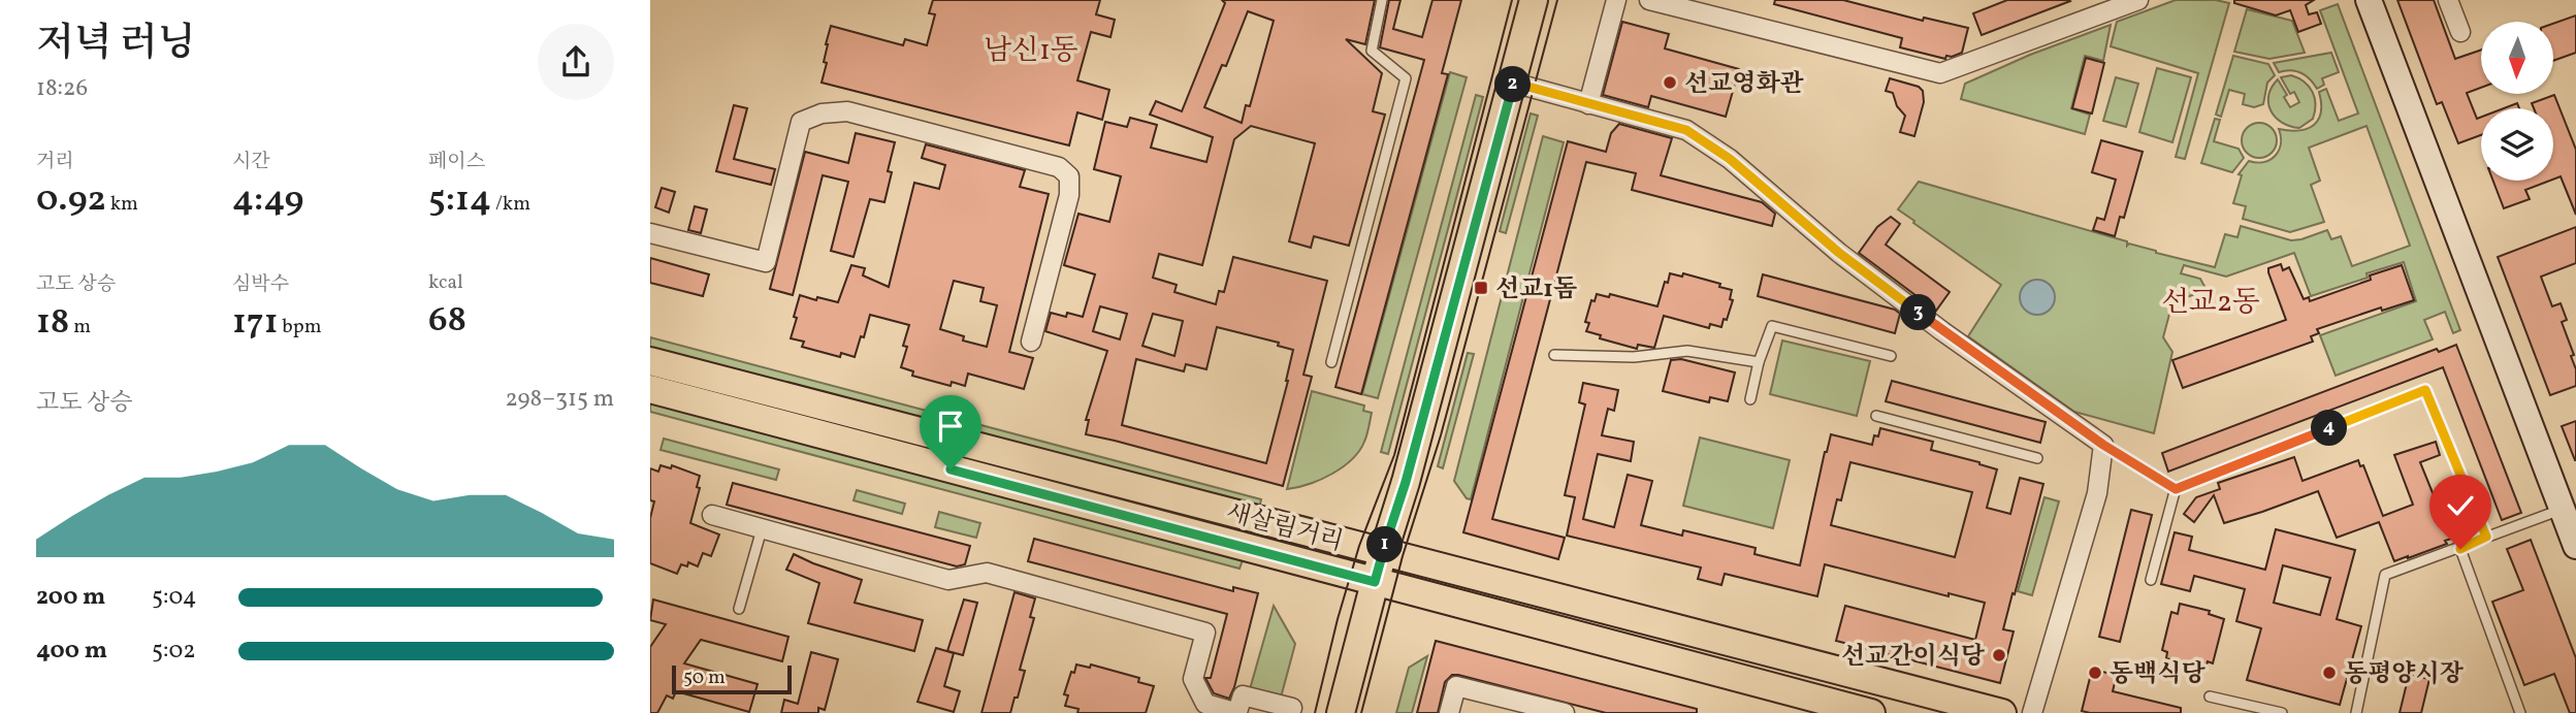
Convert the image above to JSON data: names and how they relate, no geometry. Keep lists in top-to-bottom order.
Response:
{
  "streets": {
    "main road": ["새살림거리"]
  },
  "districts": ["남신1동", "선교2동"],
  "places": {
    "other": [
      "선교영화관",
      "선교간이식당",
      "동백식당",
      "동평양시장"
    ],
    "transit": ["선교1돔"]
  },
  "scale_bar": "50 m",
  "north": "bottom",
  "page": {
    "heading": ["저녁 러닝", "18:26"],
    "pins": [
      "2",
      "3",
      "4",
      "1"
    ],
    "stats": [
      ["거리", "0.92 km"],
      ["시간", "4:49"],
      ["페이스", "5:14 /km"],
      ["고도 상승", "18 m"],
      ["심박수", "171 bpm"],
      ["kcal", "68"]
    ],
    "chart": ["고도 상승", "298–315 m"],
    "list": [
      {
        "name": "200 m",
        "note": "5:04"
      },
      {
        "name": "400 m",
        "note": "5:02"
      }
    ],
    "scale": "50 m"
  }
}
